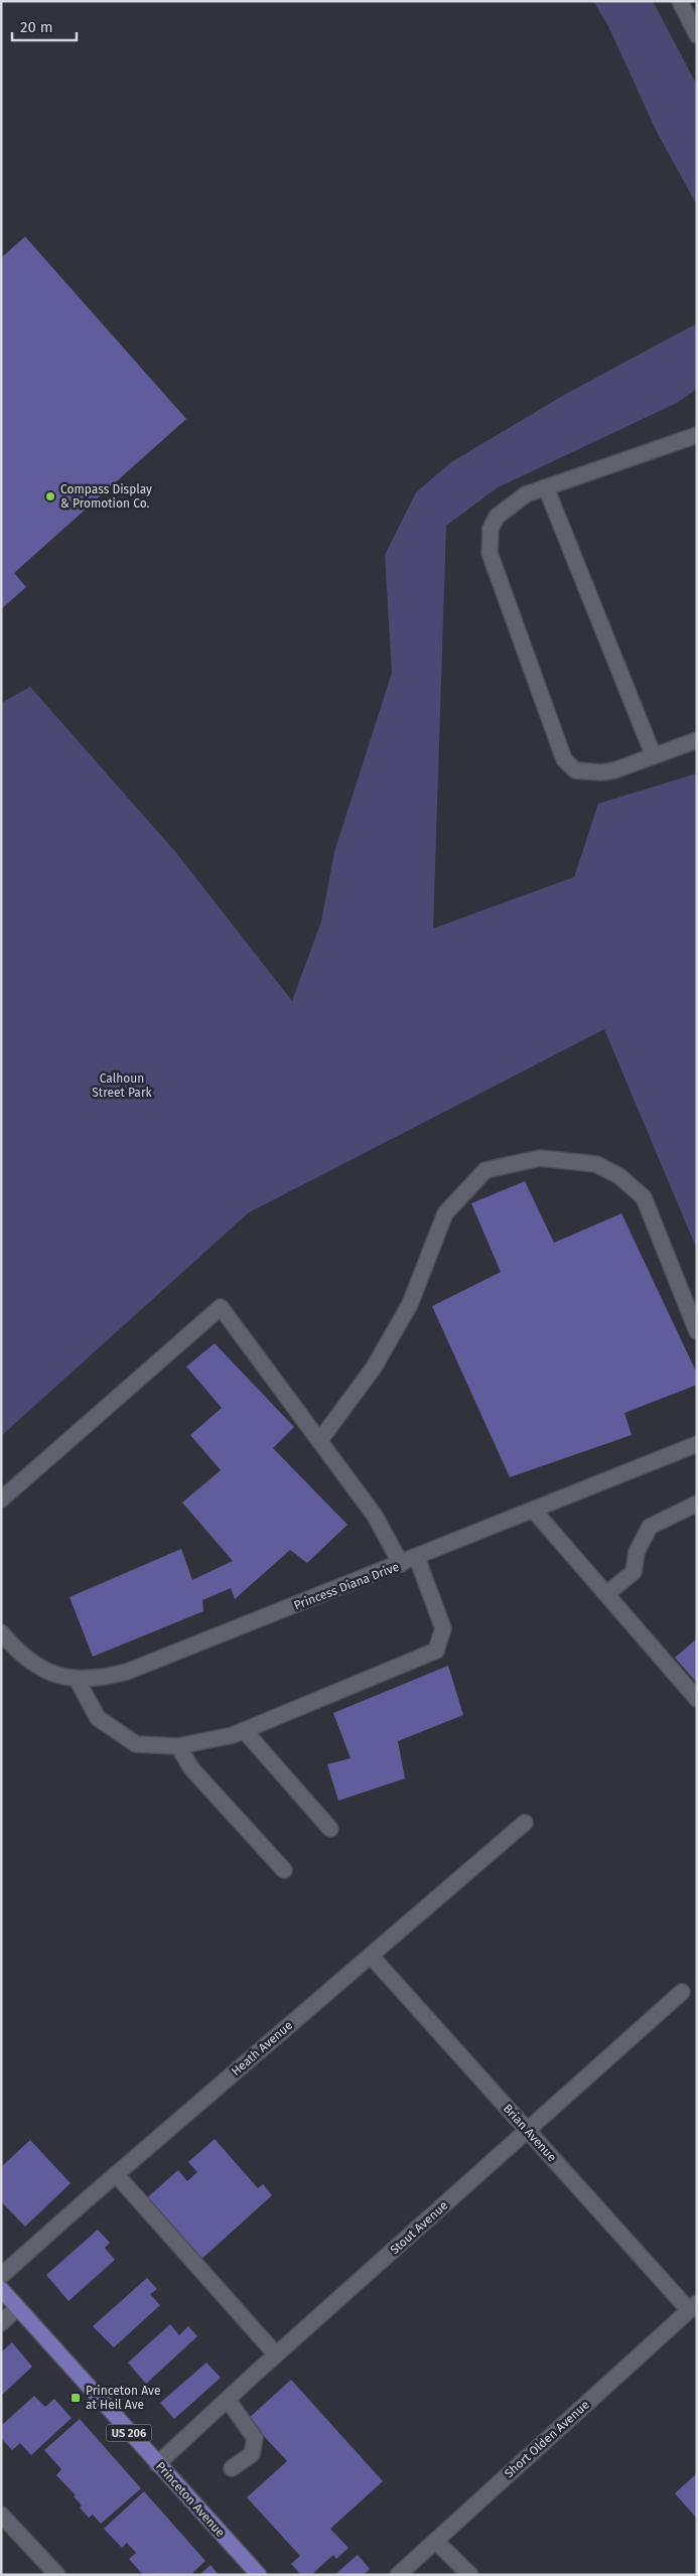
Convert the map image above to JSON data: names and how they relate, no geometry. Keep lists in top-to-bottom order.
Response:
{
  "streets": {
    "main road": ["US 206", "Princeton Avenue"],
    "street": [
      "Princess Diana Drive",
      "Heath Avenue",
      "Brian Avenue",
      "Stout Avenue",
      "Short Olden Avenue"
    ]
  },
  "crossings": [
    ["Heath Avenue", "Brian Avenue"],
    ["Brian Avenue", "Stout Avenue"],
    ["Brian Avenue", "Short Olden Avenue"],
    ["Stout Avenue", "Princeton Avenue"]
  ],
  "parks": ["Calhoun Street Park"],
  "places": {
    "other": ["Compass Display & Promotion Co."],
    "transit": ["Princeton Ave at Heil Ave"]
  },
  "scale_bar": "20 m"
}
